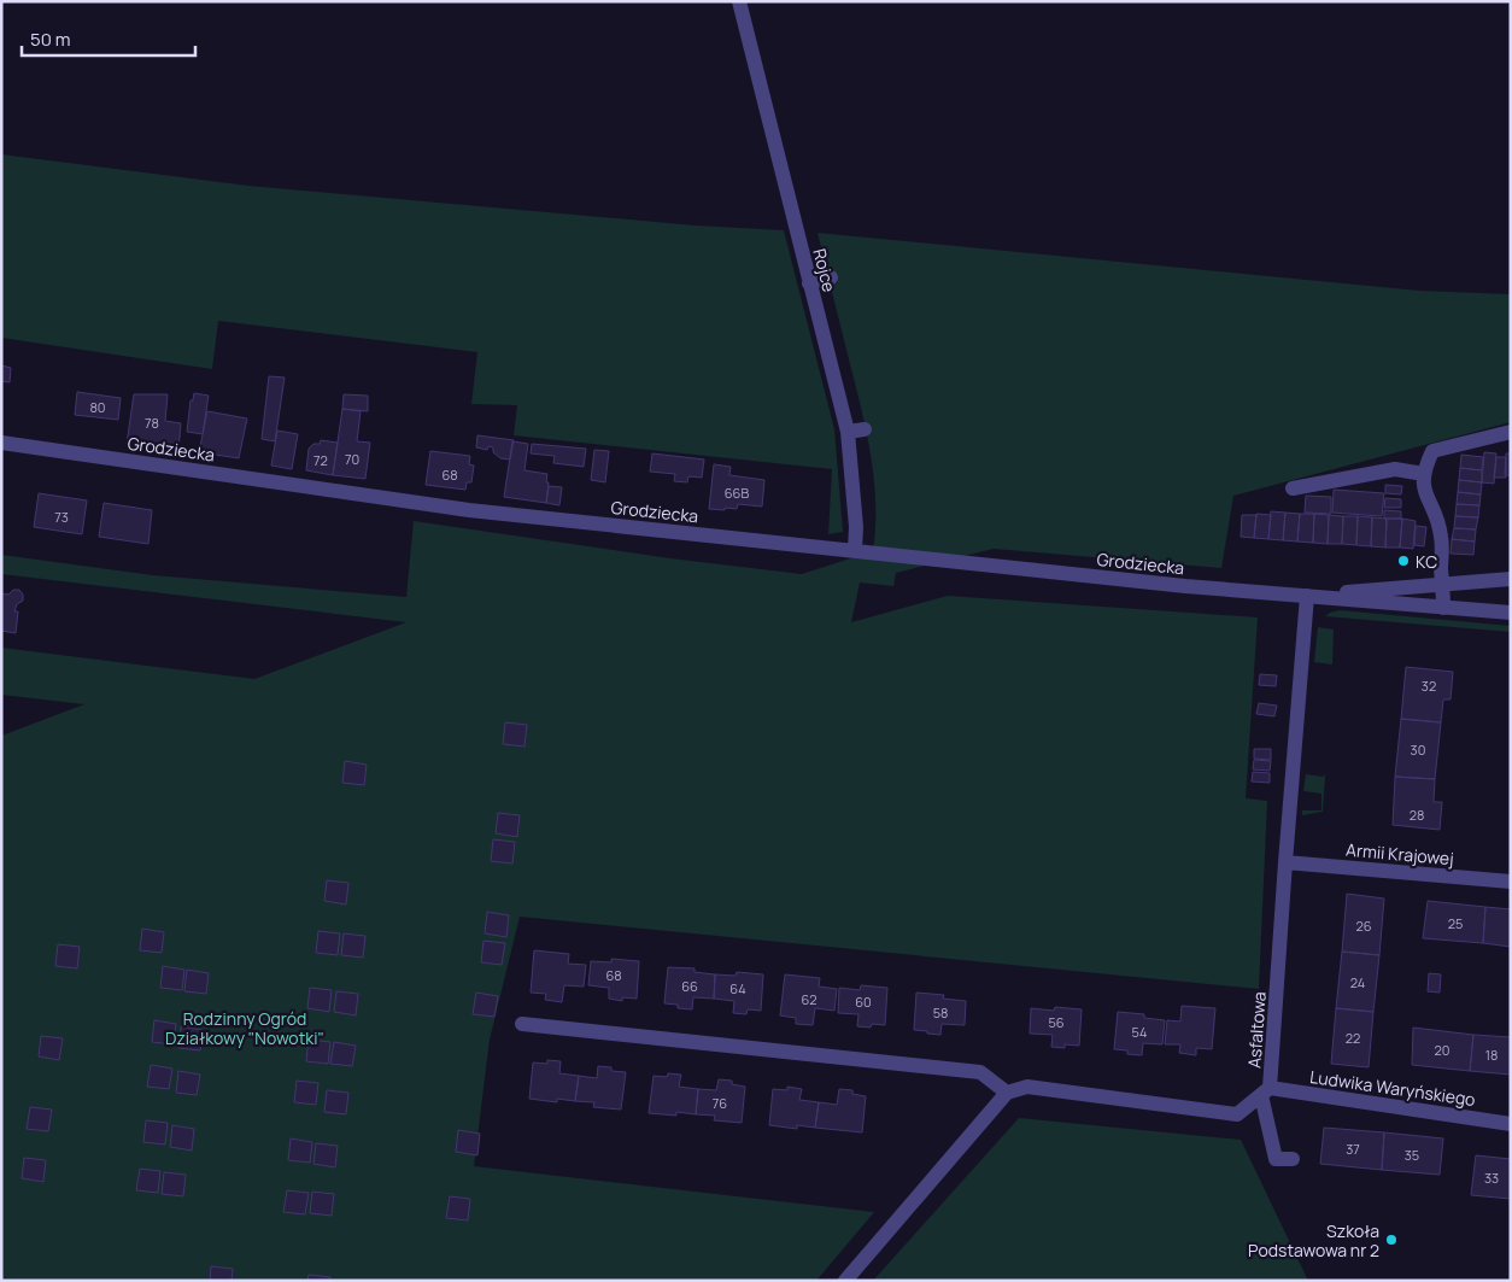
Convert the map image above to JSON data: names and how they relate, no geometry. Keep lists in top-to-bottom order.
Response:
{
  "streets": {
    "street": [
      "Rojce",
      "Grodziecka",
      "Armii Krajowej",
      "Asfaltowa",
      "Ludwika Waryńskiego"
    ]
  },
  "crossings": [
    ["Rojce", "Grodziecka"],
    ["Grodziecka", "Asfaltowa"],
    ["Armii Krajowej", "Asfaltowa"],
    ["Asfaltowa", "Ludwika Waryńskiego"]
  ],
  "parks": ["Rodzinny Ogród Działkowy \"Nowotki\""],
  "places": ["KC", "Szkoła Podstawowa nr 2"],
  "house_numbers": [
    "80",
    "78",
    "70",
    "72",
    "68",
    "66B",
    "73",
    "32",
    "30",
    "28",
    "25",
    "26",
    "68",
    "24",
    "66",
    "64",
    "62",
    "60",
    "58",
    "56",
    "54",
    "22",
    "20",
    "18",
    "76",
    "37",
    "35",
    "33"
  ],
  "scale_bar": "50 m"
}
